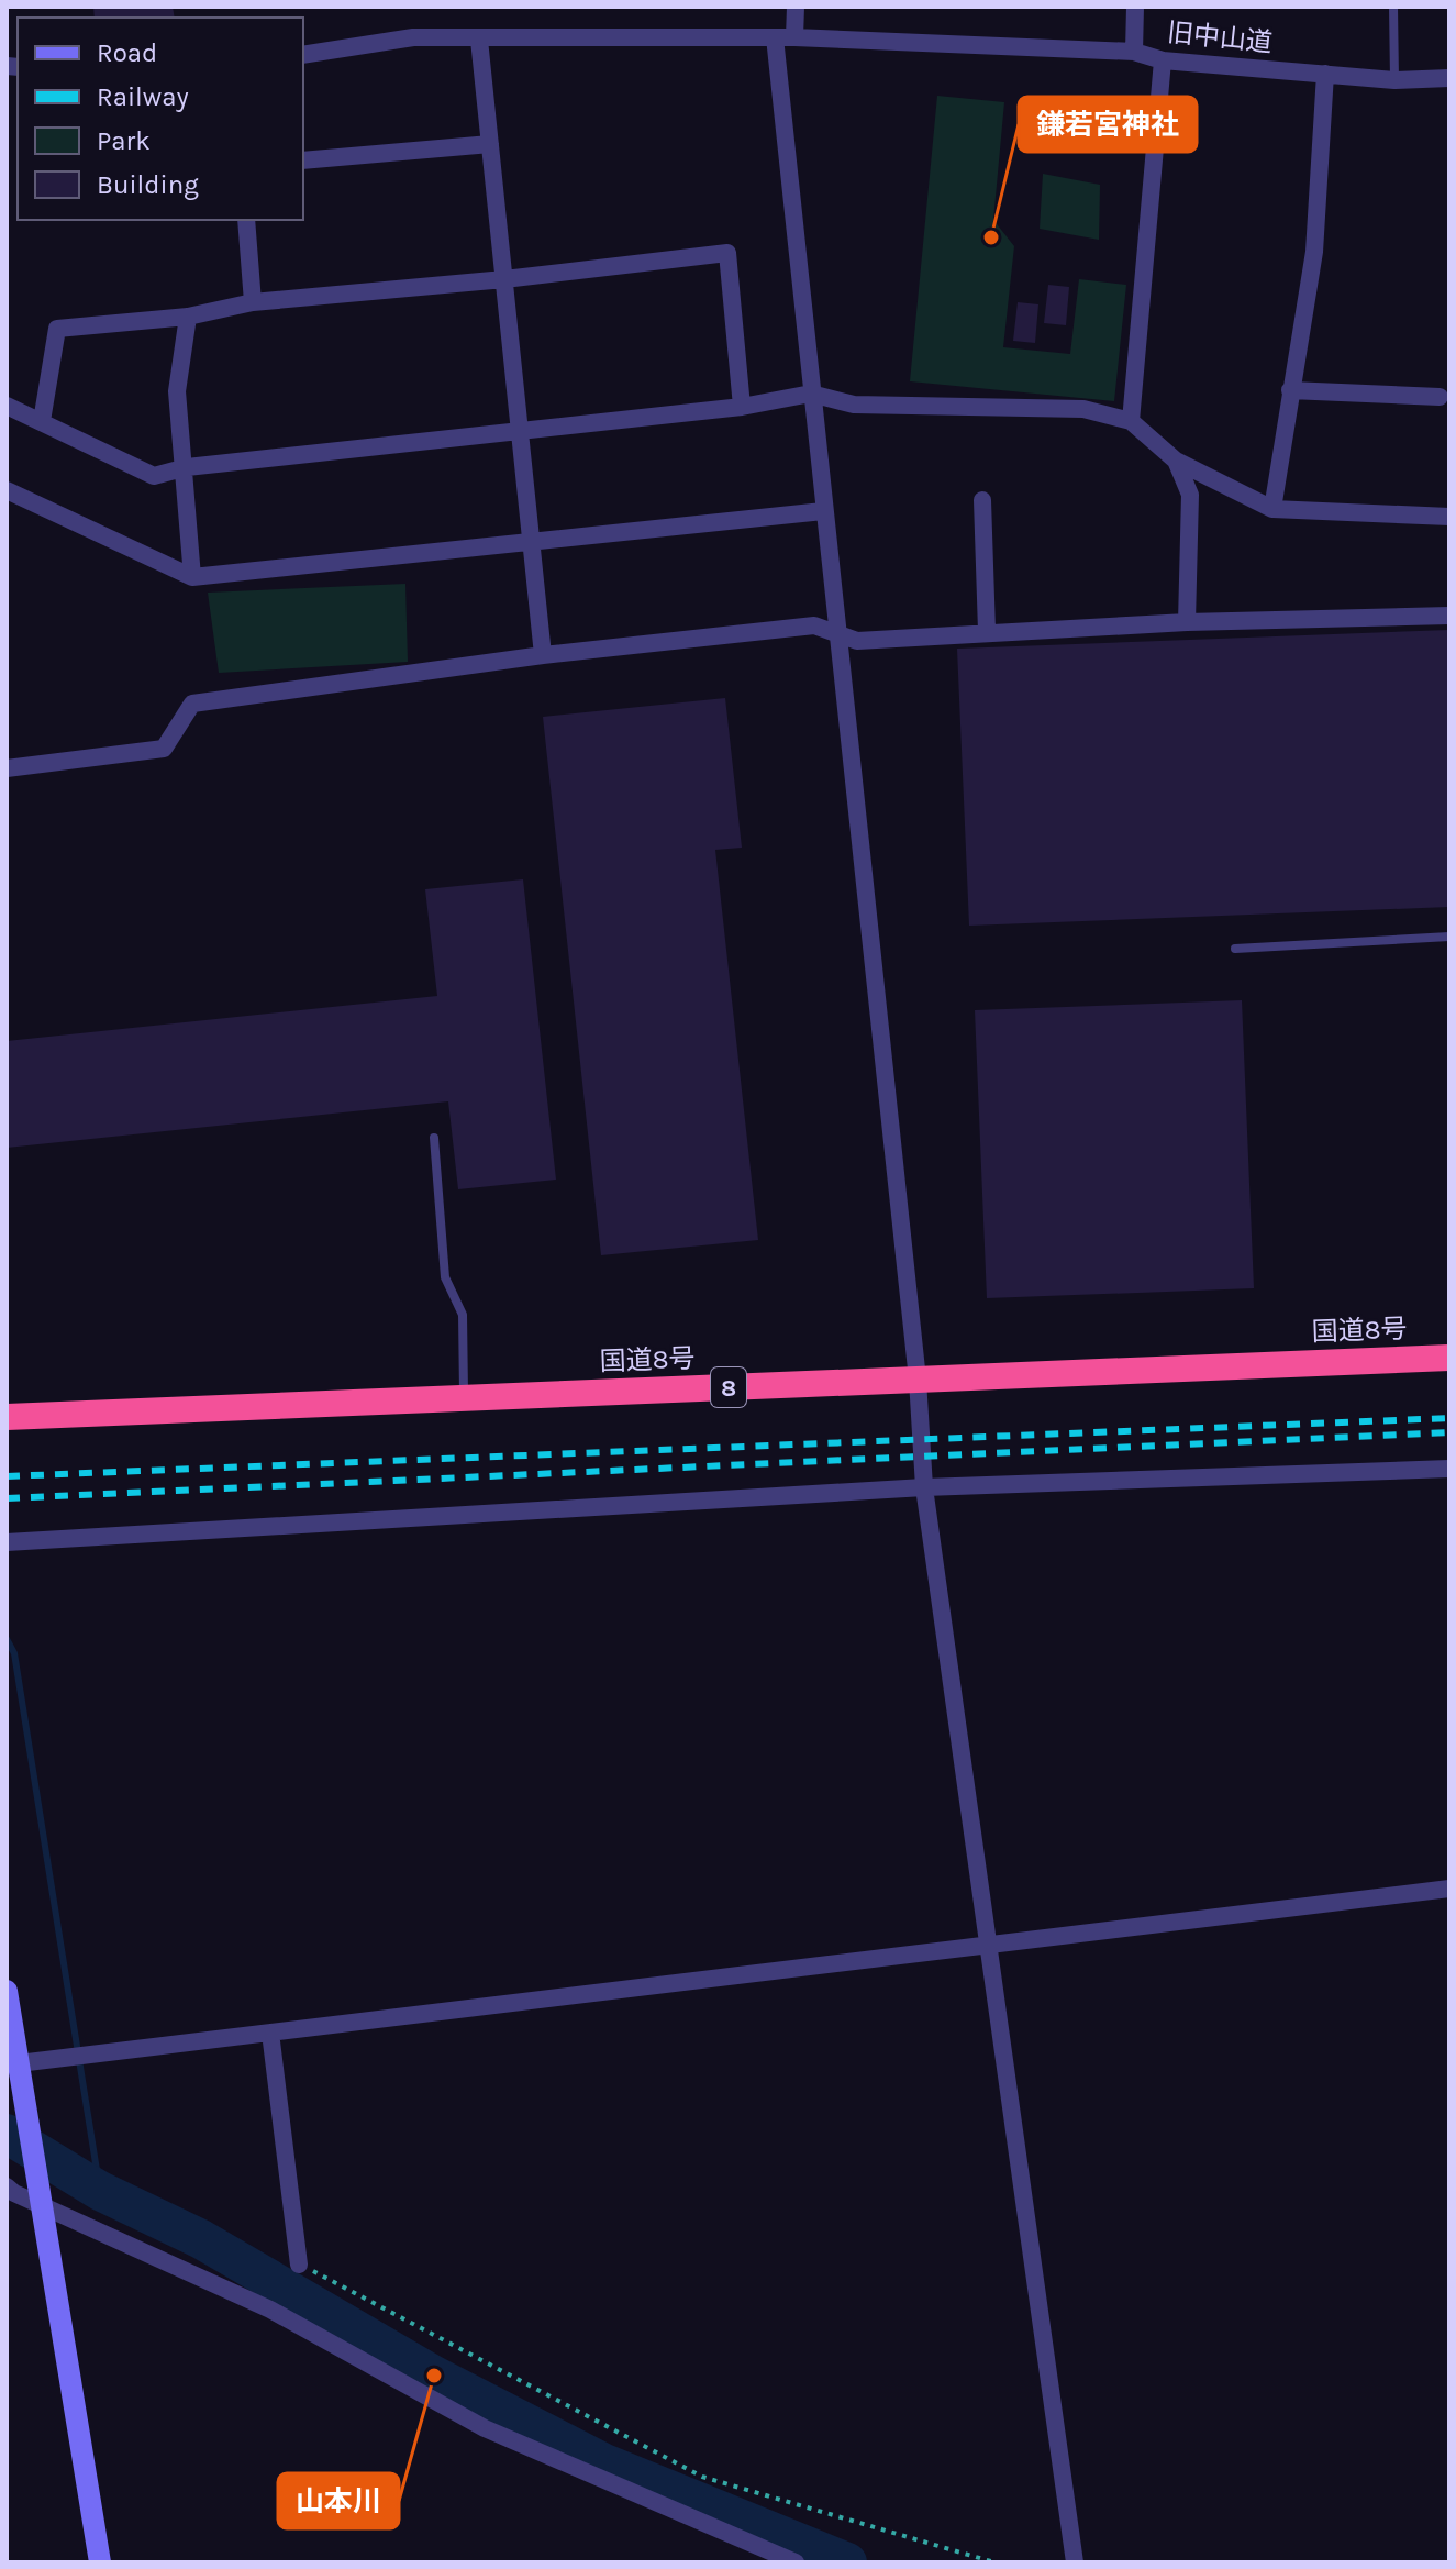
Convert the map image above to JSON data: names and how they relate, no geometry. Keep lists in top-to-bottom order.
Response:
{
  "streets": {
    "highway": ["国道8号", "8"],
    "street": ["旧中山道"]
  },
  "places": ["鎌若宮神社", "山本川"],
  "legend": [
    "Road",
    "Railway",
    "Park",
    "Building"
  ]
}
